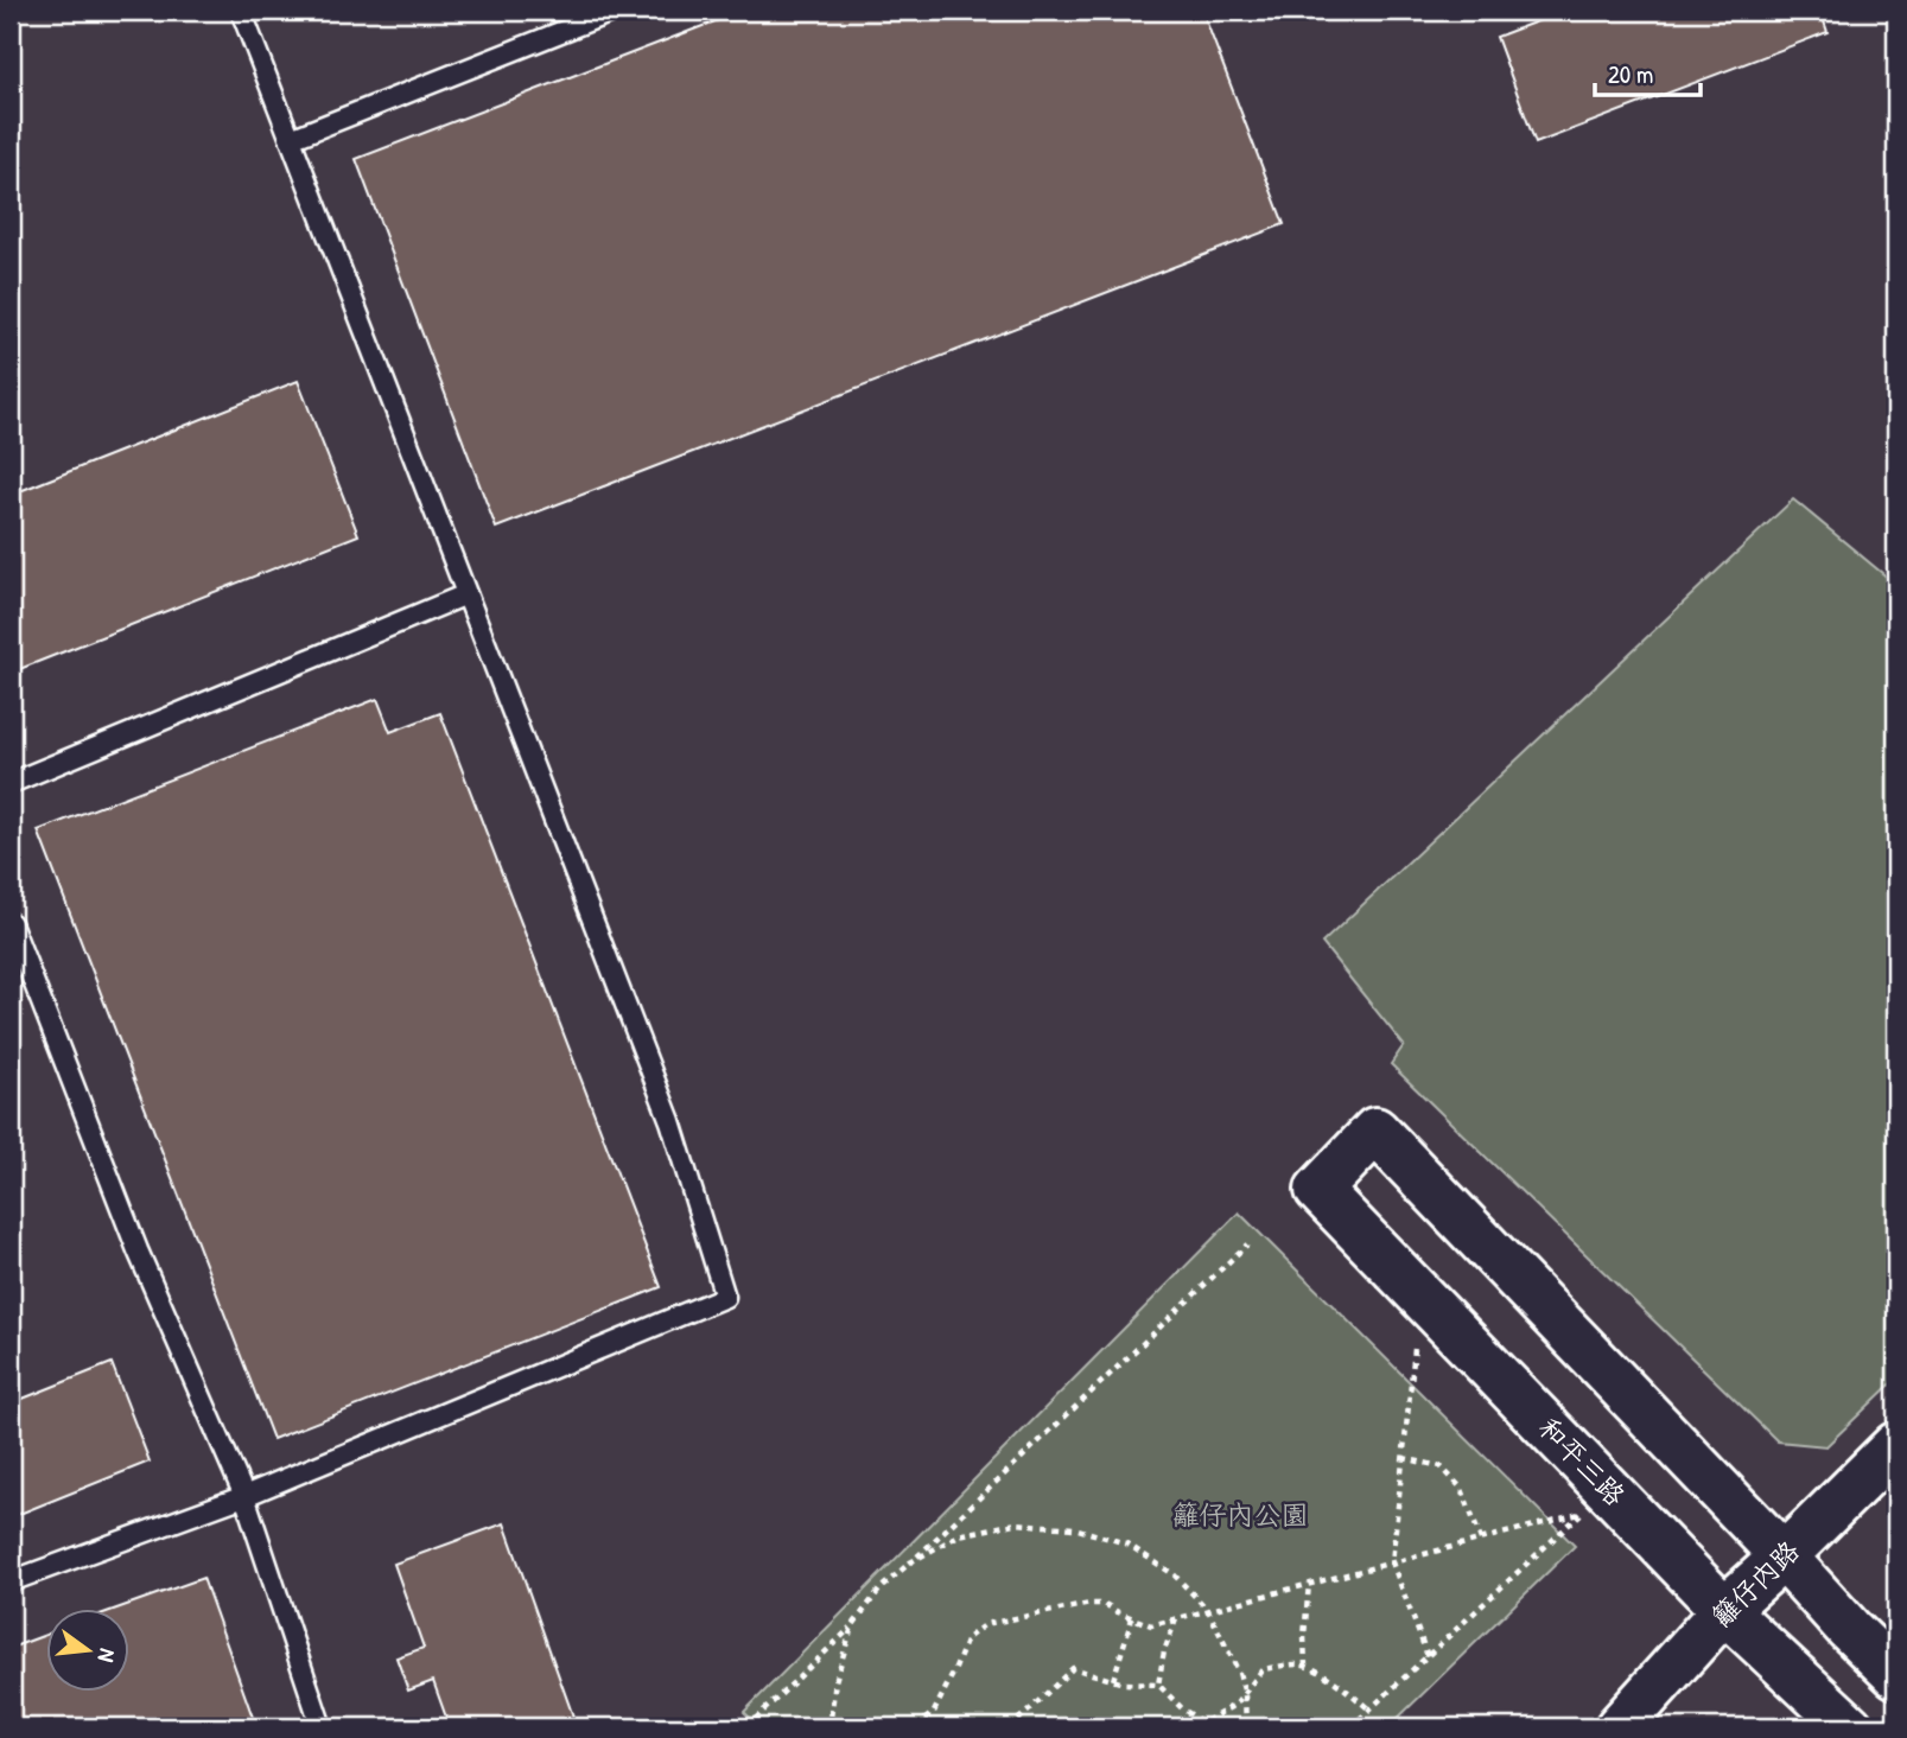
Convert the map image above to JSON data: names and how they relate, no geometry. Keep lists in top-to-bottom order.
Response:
{
  "streets": {
    "street": ["和平三路", "籬仔內路"]
  },
  "crossings": [
    ["和平三路", "籬仔內路"]
  ],
  "parks": ["籬仔內公園"],
  "scale_bar": "20 m",
  "north": "right"
}
